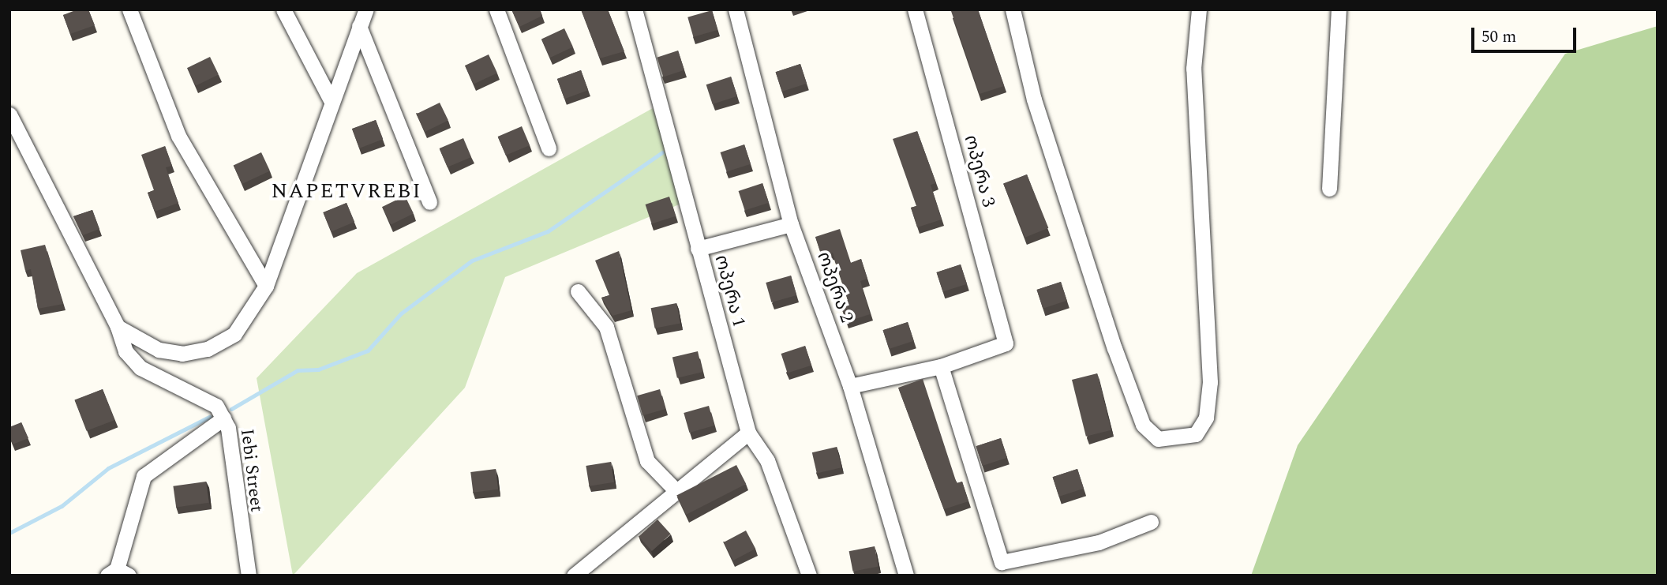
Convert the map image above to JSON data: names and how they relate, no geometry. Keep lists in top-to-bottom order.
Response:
{
  "streets": {
    "street": [
      "ოპერა 3",
      "ოპერა 2",
      "ოპერა 1",
      "Iebi Street"
    ]
  },
  "districts": ["NAPETVREBI"],
  "scale_bar": "50 m"
}
